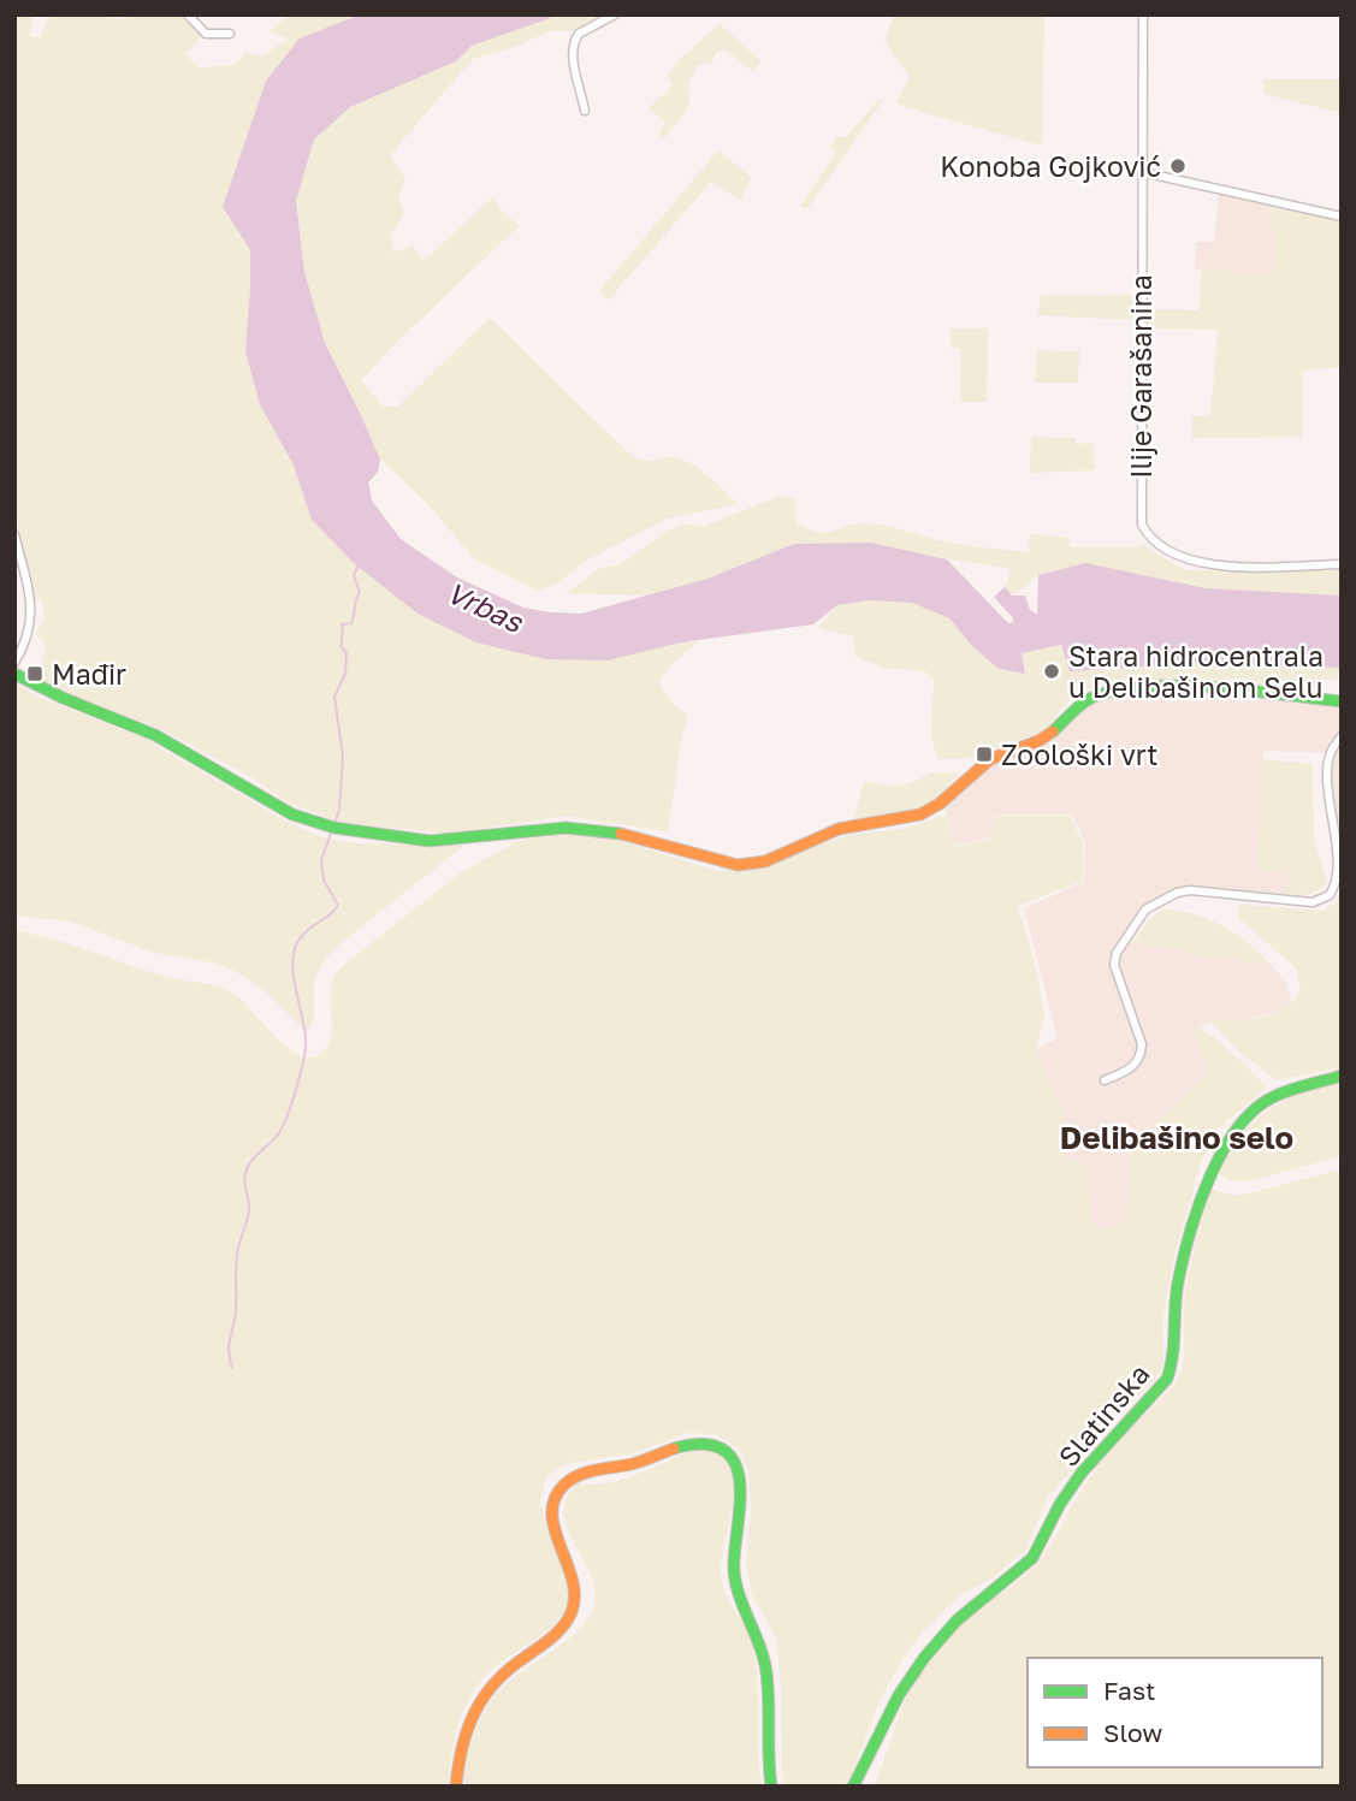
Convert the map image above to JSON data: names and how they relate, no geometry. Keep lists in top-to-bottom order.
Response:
{
  "streets": {
    "street": ["Ilije Garašanina", "Slatinska"]
  },
  "districts": ["Delibašino selo"],
  "water": ["Vrbas"],
  "places": {
    "other": ["Konoba Gojković", "Stara hidrocentrala u Delibašinom Selu"],
    "transit": ["Mađir", "Zoološki vrt"]
  },
  "legend": ["Fast", "Slow"]
}
